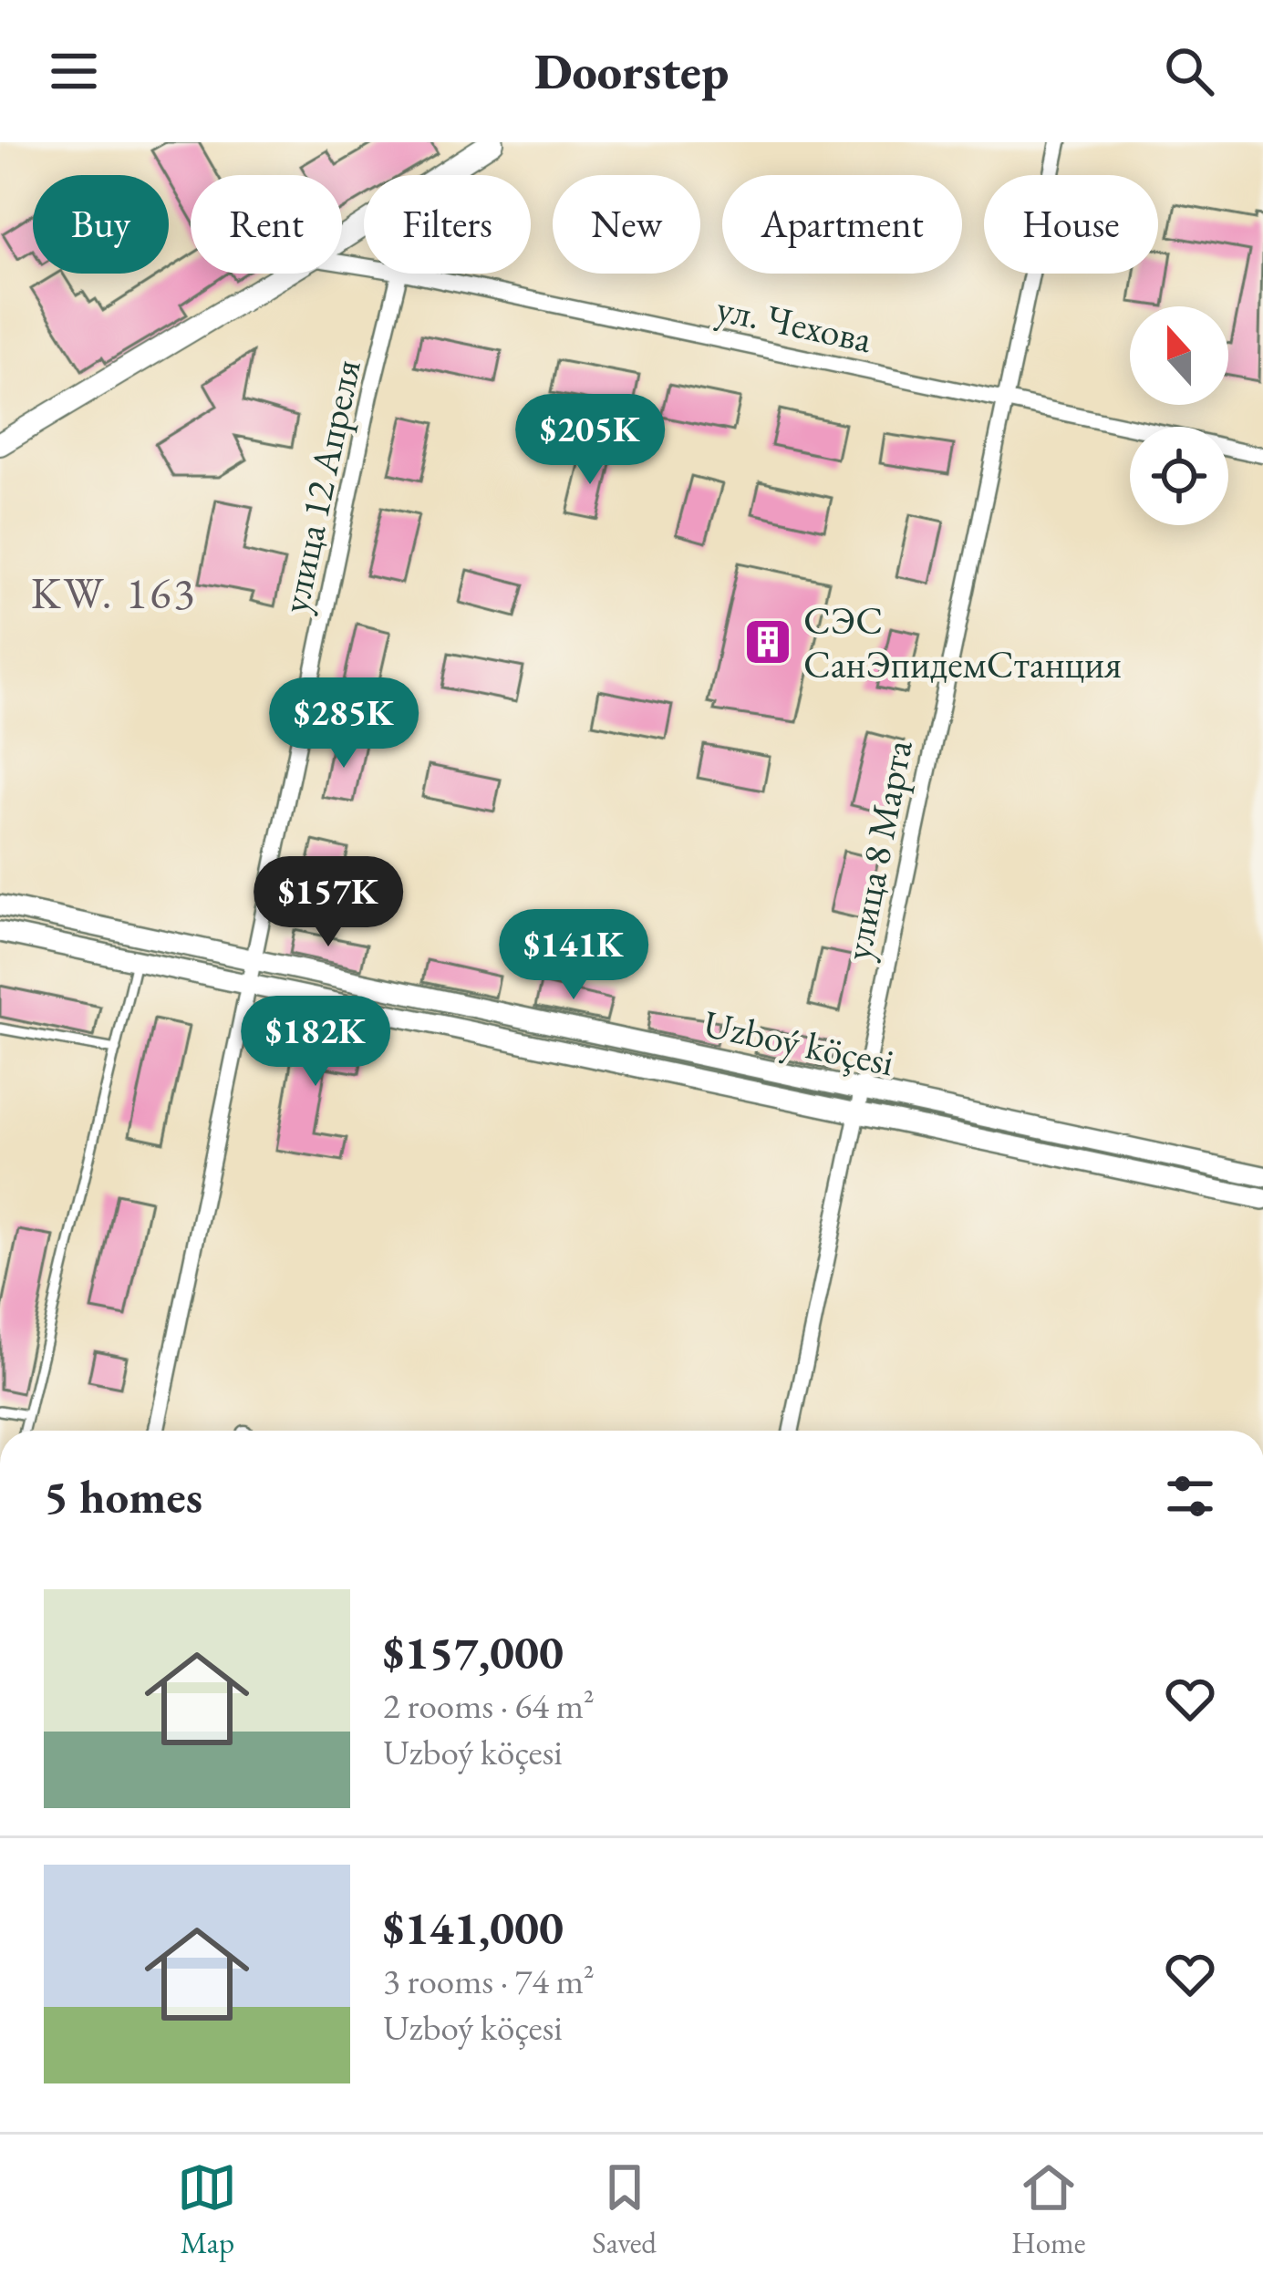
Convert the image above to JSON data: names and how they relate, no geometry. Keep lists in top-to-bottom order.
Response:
{
  "streets": {
    "street": [
      "ул. Чехова",
      "улица 12 Апреля",
      "улица 8 Марта",
      "Uzboý köçesi"
    ]
  },
  "crossings": [
    ["ул. Чехова", "улица 8 Марта"],
    ["улица 12 Апреля", "Uzboý köçesi"],
    ["улица 8 Марта", "Uzboý köçesi"]
  ],
  "districts": ["KW. 163"],
  "places": {
    "building": ["СЭС СанЭпидемСтанция"]
  },
  "north": "top",
  "page": {
    "header": "Doorstep",
    "chip": [
      "Buy",
      "Rent",
      "Filters",
      "New",
      "Apartment",
      "House"
    ],
    "price": [
      "$205K",
      "$285K",
      "$157K",
      "$141K",
      "$182K"
    ],
    "heading": "5 homes",
    "list": [
      {
        "name": "$157,000",
        "note": "2 rooms · 64 m² · Uzboý köçesi"
      },
      {
        "name": "$141,000",
        "note": "3 rooms · 74 m² · Uzboý köçesi"
      }
    ],
    "tabs": ["Map", "Saved", "Home"]
  }
}
